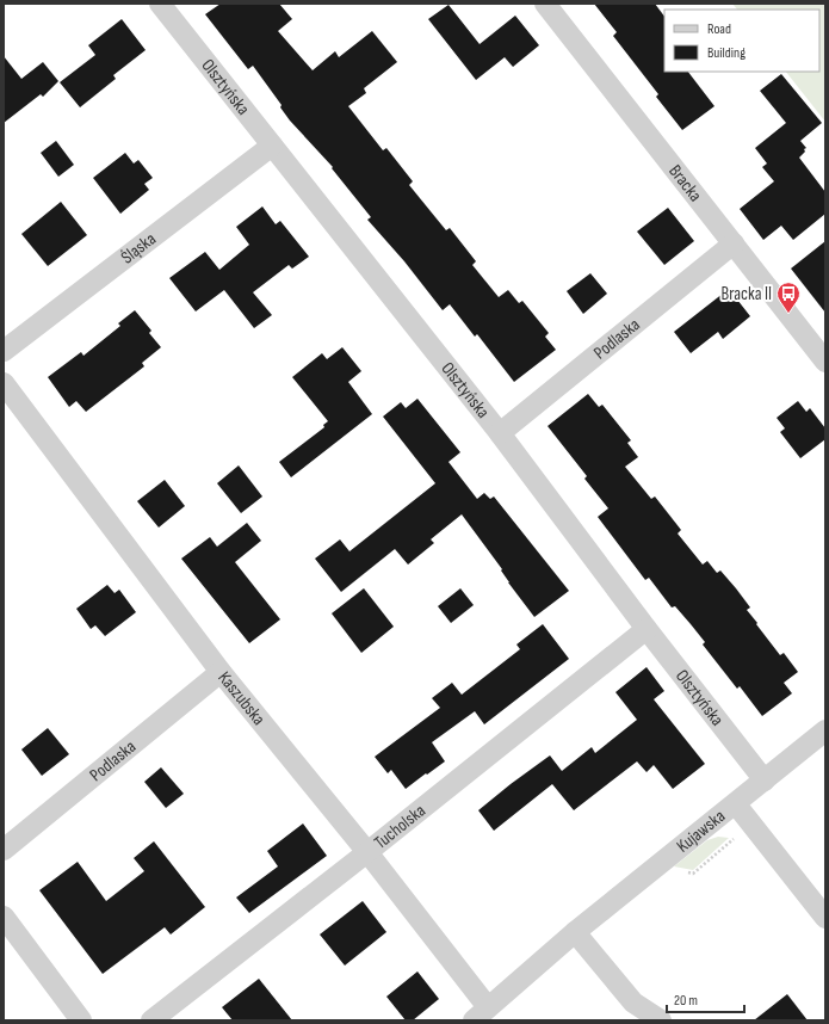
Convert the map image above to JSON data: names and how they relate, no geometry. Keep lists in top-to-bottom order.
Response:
{
  "streets": {
    "street": [
      "Olsztyńska",
      "Bracka",
      "Śląska",
      "Podlaska",
      "Kaszubska",
      "Tucholska",
      "Kujawska"
    ]
  },
  "crossings": [
    ["Olsztyńska", "Śląska"],
    ["Olsztyńska", "Podlaska"],
    ["Olsztyńska", "Tucholska"],
    ["Olsztyńska", "Kujawska"],
    ["Bracka", "Podlaska"],
    ["Podlaska", "Kaszubska"],
    ["Kaszubska", "Tucholska"],
    ["Kaszubska", "Kujawska"]
  ],
  "places": {
    "bus stop": ["Bracka II"]
  },
  "legend": ["Road", "Building"],
  "scale_bar": "20 m"
}
